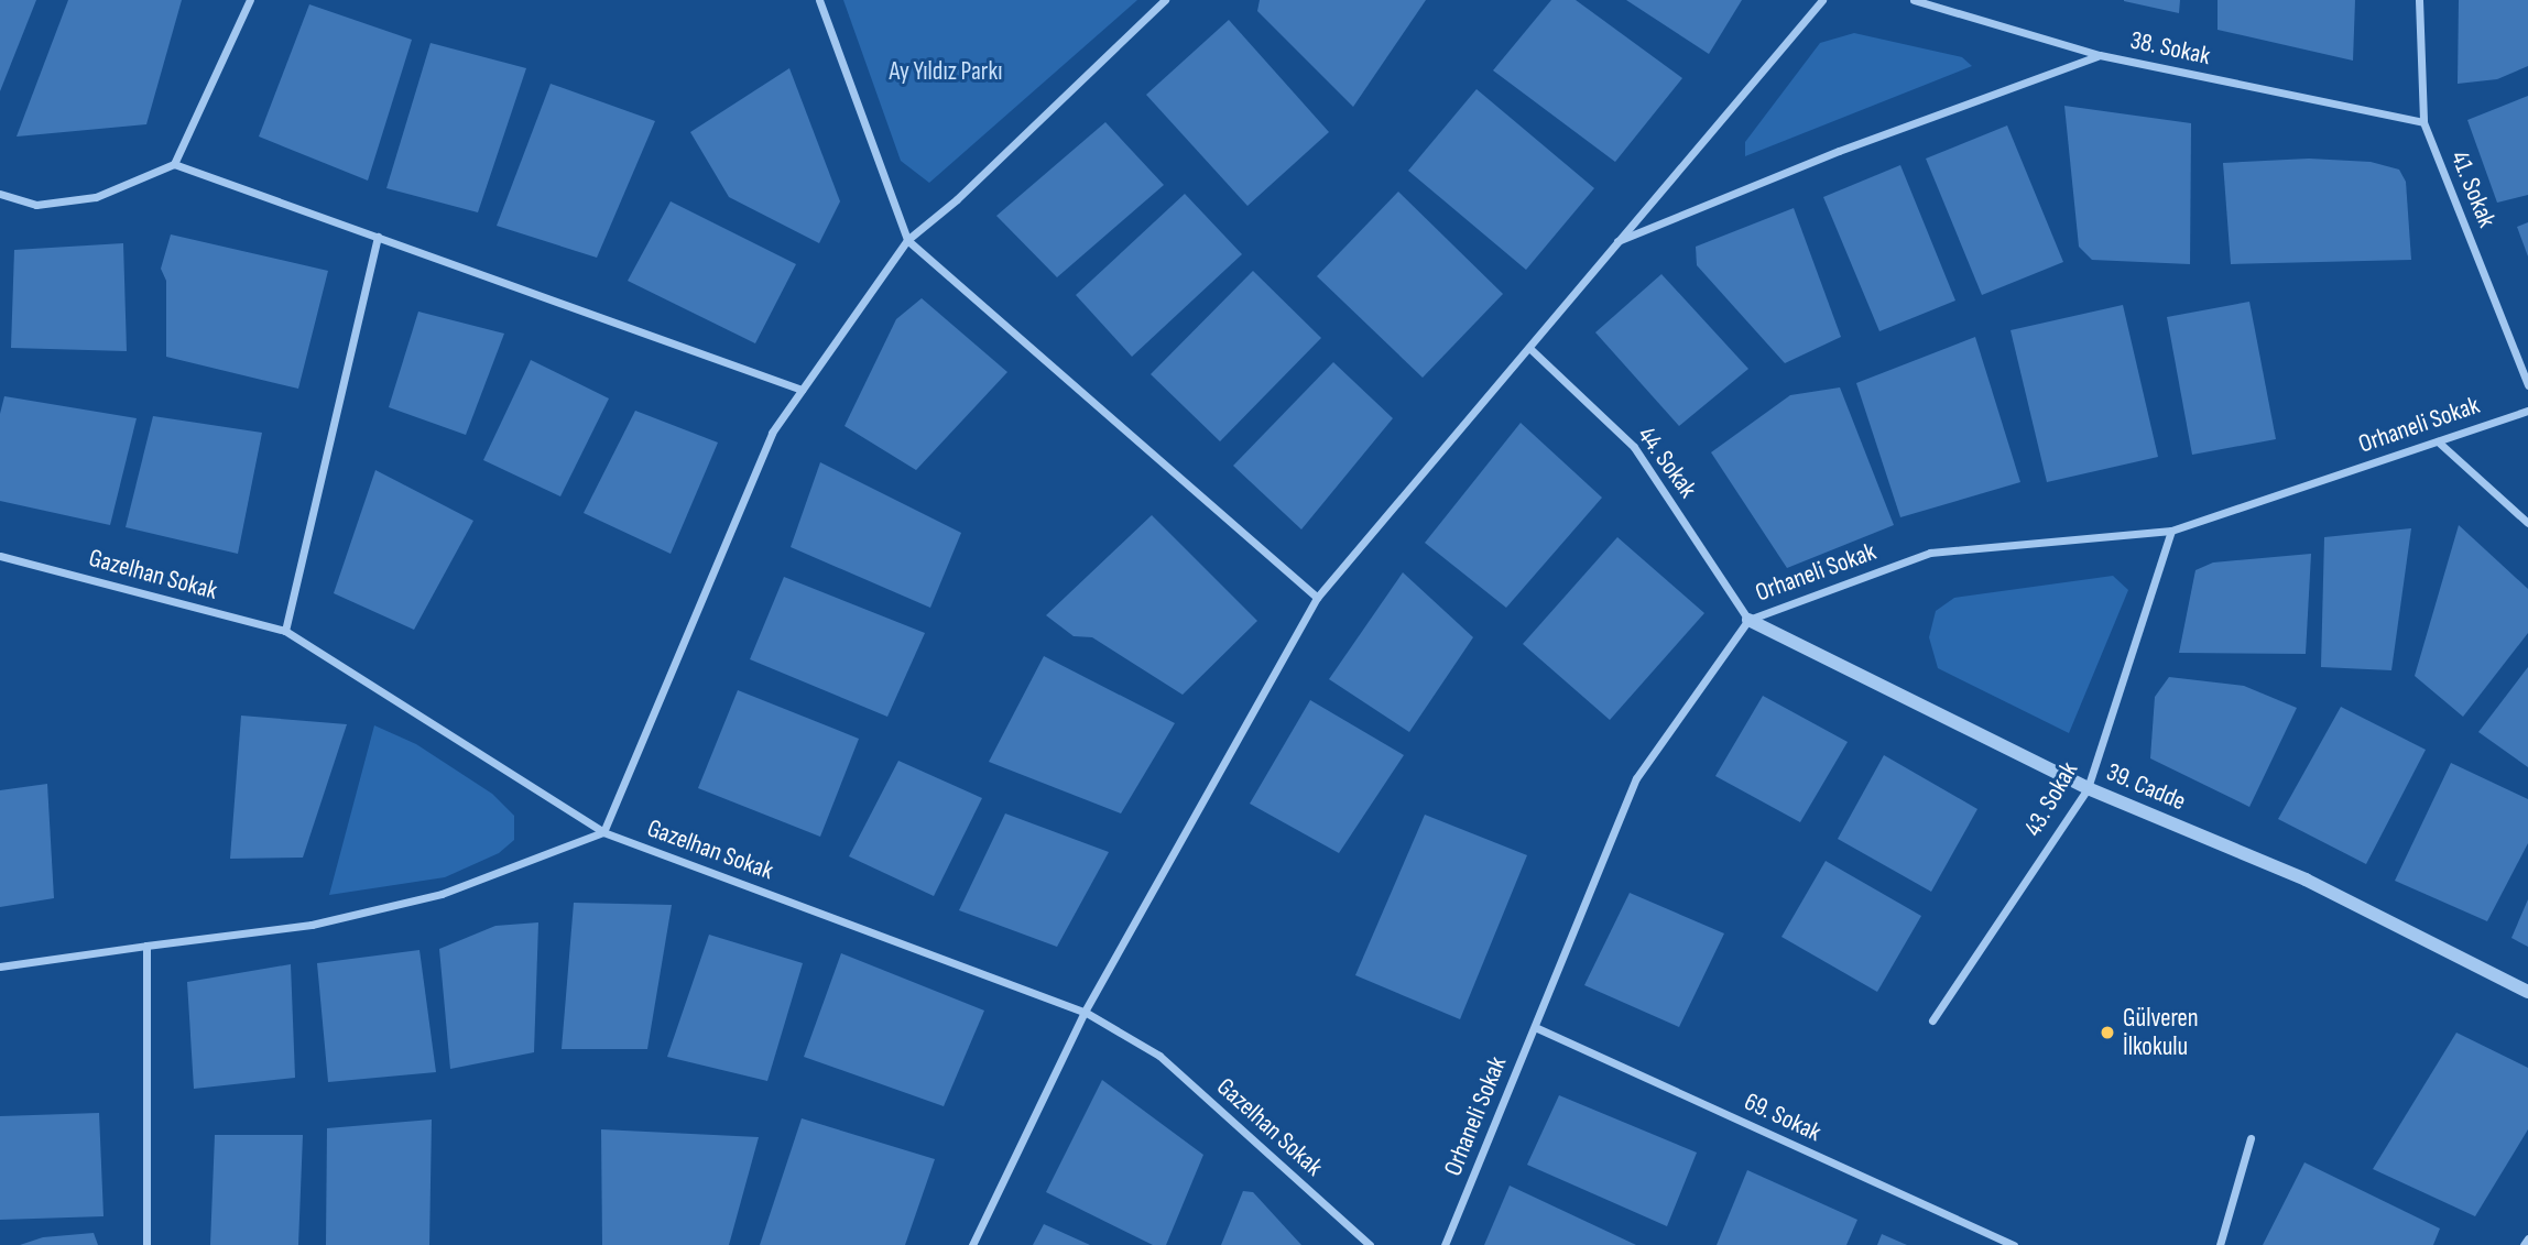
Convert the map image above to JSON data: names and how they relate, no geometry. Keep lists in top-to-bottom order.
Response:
{
  "streets": {
    "street": [
      "38. Sokak",
      "41. Sokak",
      "Orhaneli Sokak",
      "44. Sokak",
      "Gazelhan Sokak",
      "39. Cadde",
      "43. Sokak",
      "69. Sokak"
    ]
  },
  "crossings": [
    ["38. Sokak", "41. Sokak"],
    ["Orhaneli Sokak", "44. Sokak"],
    ["Orhaneli Sokak", "39. Cadde"],
    ["Orhaneli Sokak", "43. Sokak"],
    ["Orhaneli Sokak", "69. Sokak"],
    ["44. Sokak", "39. Cadde"],
    ["39. Cadde", "43. Sokak"]
  ],
  "parks": ["Ay Yıldız Parkı"],
  "places": ["Gülveren İlkokulu"]
}
